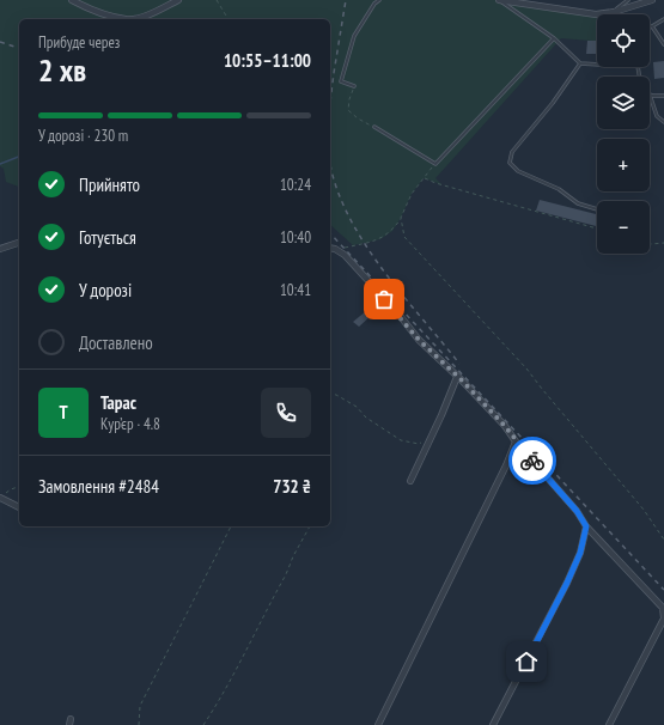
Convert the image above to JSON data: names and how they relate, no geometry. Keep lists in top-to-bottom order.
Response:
{
  "page": {
    "map_buttons": ["+", "−"],
    "heading": ["2 хв", "Прибуде через", "10:55–11:00"],
    "panel": [
      "Тарас",
      "Кур’єр · 4.8",
      "Замовлення #2484",
      "732 ₴"
    ],
    "bar": "У дорозі · 230 m",
    "list": [
      ["Прийнято", "10:24"],
      ["Готується", "10:40"],
      ["У дорозі", "10:41"],
      "Доставлено"
    ],
    "round": "Т"
  }
}
